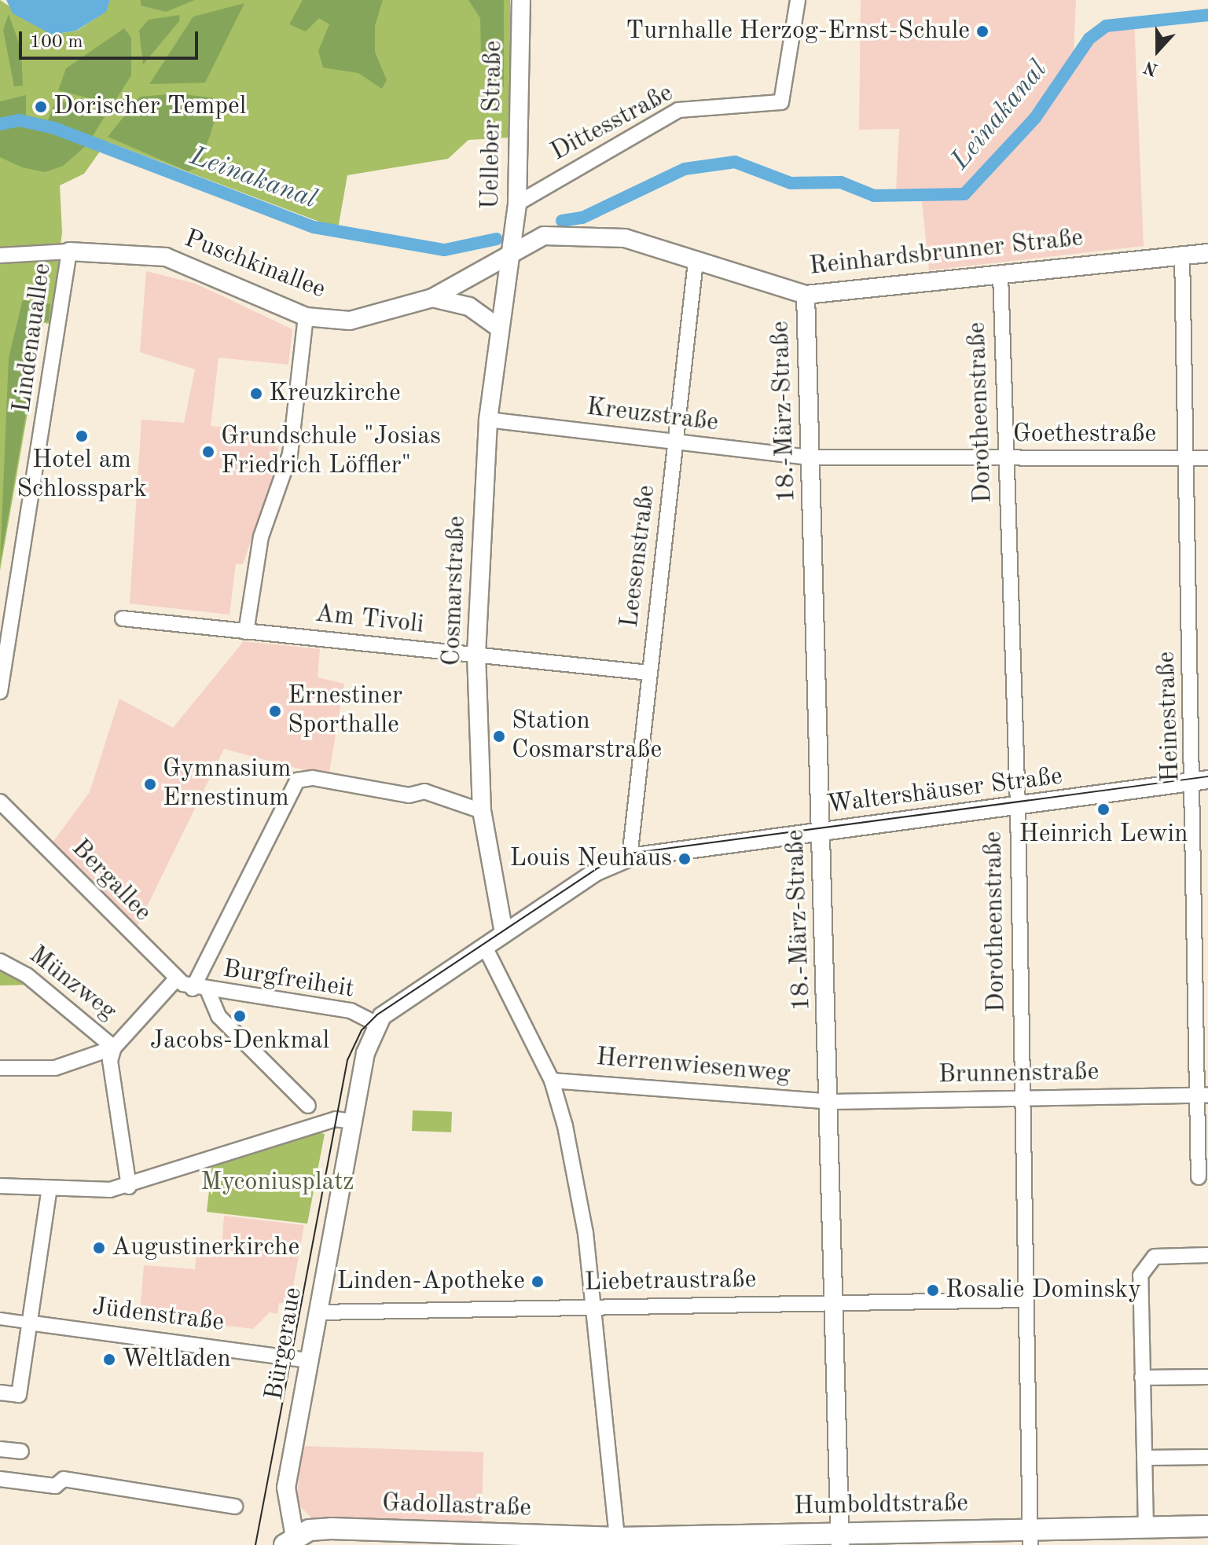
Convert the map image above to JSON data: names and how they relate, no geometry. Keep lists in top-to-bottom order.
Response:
{
  "streets": {
    "main road": ["Humboldtstraße", "Gadollastraße"],
    "street": [
      "Dittesstraße",
      "Uelleber Straße",
      "Reinhardsbrunner Straße",
      "Puschkinallee",
      "Lindenauallee",
      "18.-März-Straße",
      "Dorotheenstraße",
      "Kreuzstraße",
      "Goethestraße",
      "Leesenstraße",
      "Cosmarstraße",
      "Am Tivoli",
      "Heinestraße",
      "Waltershäuser Straße",
      "Bergallee",
      "Burgfreiheit",
      "Münzweg",
      "Herrenwiesenweg",
      "Brunnenstraße",
      "Liebetraustraße",
      "Jüdenstraße",
      "Bürgeraue"
    ]
  },
  "crossings": [
    ["Dittesstraße", "Uelleber Straße"],
    ["Uelleber Straße", "Reinhardsbrunner Straße"],
    ["Uelleber Straße", "Puschkinallee"],
    ["Uelleber Straße", "Cosmarstraße"],
    ["Reinhardsbrunner Straße", "Puschkinallee"],
    ["Reinhardsbrunner Straße", "18.-März-Straße"],
    ["Reinhardsbrunner Straße", "Dorotheenstraße"],
    ["Reinhardsbrunner Straße", "Leesenstraße"],
    ["Reinhardsbrunner Straße", "Cosmarstraße"],
    ["Reinhardsbrunner Straße", "Heinestraße"],
    ["Puschkinallee", "Lindenauallee"],
    ["Puschkinallee", "Cosmarstraße"],
    ["18.-März-Straße", "Kreuzstraße"],
    ["18.-März-Straße", "Goethestraße"],
    ["18.-März-Straße", "Waltershäuser Straße"],
    ["18.-März-Straße", "Herrenwiesenweg"],
    ["18.-März-Straße", "Brunnenstraße"],
    ["18.-März-Straße", "Liebetraustraße"],
    ["18.-März-Straße", "Humboldtstraße"],
    ["Dorotheenstraße", "Goethestraße"],
    ["Dorotheenstraße", "Waltershäuser Straße"],
    ["Dorotheenstraße", "Brunnenstraße"],
    ["Dorotheenstraße", "Liebetraustraße"],
    ["Dorotheenstraße", "Humboldtstraße"],
    ["Kreuzstraße", "Goethestraße"],
    ["Kreuzstraße", "Leesenstraße"],
    ["Kreuzstraße", "Cosmarstraße"],
    ["Goethestraße", "Heinestraße"],
    ["Leesenstraße", "Am Tivoli"],
    ["Leesenstraße", "Waltershäuser Straße"],
    ["Cosmarstraße", "Am Tivoli"],
    ["Cosmarstraße", "Waltershäuser Straße"],
    ["Heinestraße", "Waltershäuser Straße"],
    ["Heinestraße", "Brunnenstraße"],
    ["Waltershäuser Straße", "Burgfreiheit"],
    ["Waltershäuser Straße", "Bürgeraue"],
    ["Bergallee", "Burgfreiheit"],
    ["Burgfreiheit", "Bürgeraue"],
    ["Herrenwiesenweg", "Brunnenstraße"],
    ["Liebetraustraße", "Bürgeraue"],
    ["Jüdenstraße", "Bürgeraue"],
    ["Bürgeraue", "Gadollastraße"],
    ["Humboldtstraße", "Gadollastraße"]
  ],
  "water": ["Leinakanal"],
  "parks": ["Myconiusplatz"],
  "places": [
    "Turnhalle Herzog-Ernst-Schule",
    "Dorischer Tempel",
    "Kreuzkirche",
    "Hotel am Schlosspark",
    "Grundschule \"Josias Friedrich Löffler\"",
    "Ernestiner Sporthalle",
    "Station Cosmarstraße",
    "Gymnasium Ernestinum",
    "Heinrich Lewin",
    "Louis Neuhaus",
    "Jacobs-Denkmal",
    "Augustinerkirche",
    "Linden-Apotheke",
    "Rosalie Dominsky",
    "Weltladen"
  ],
  "scale_bar": "100 m",
  "north": "bottom"
}
